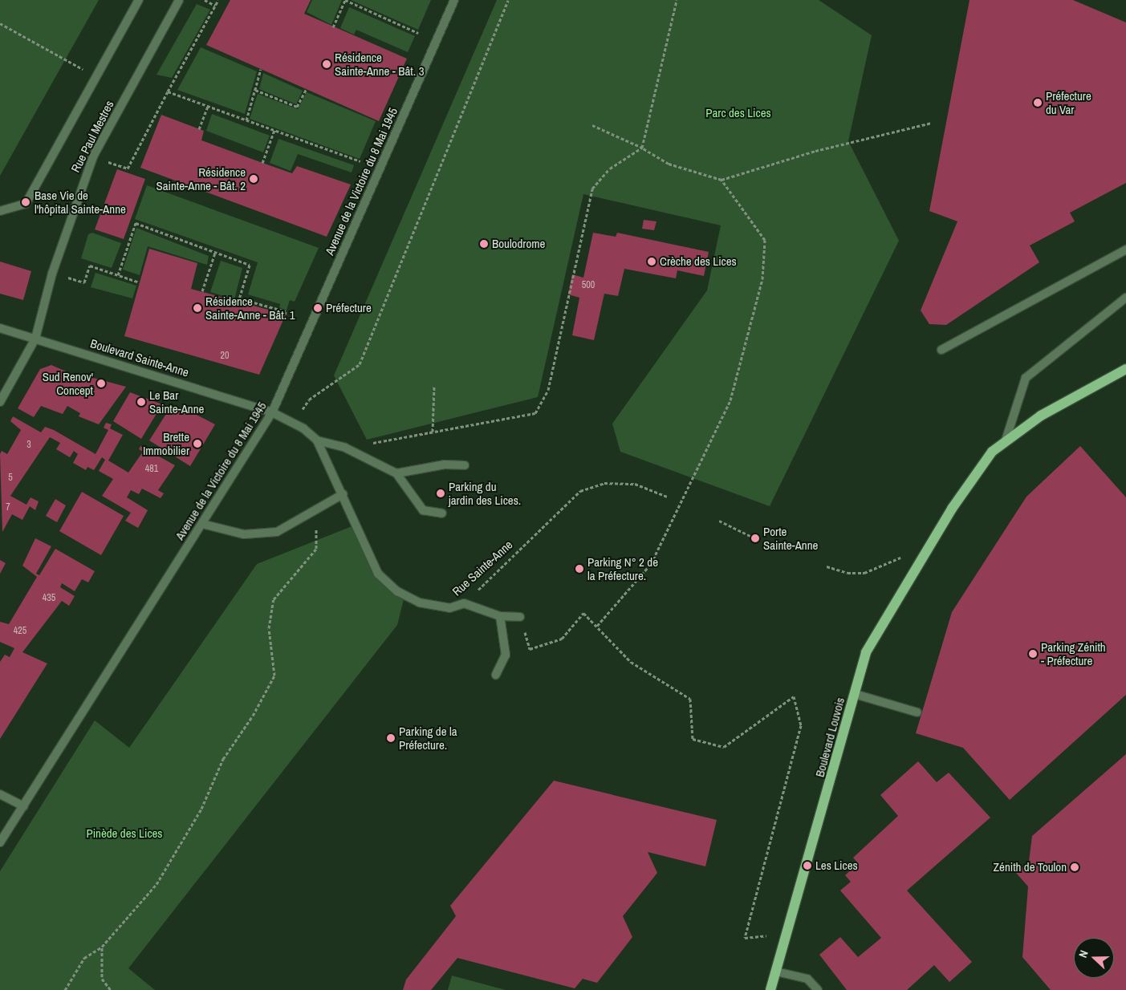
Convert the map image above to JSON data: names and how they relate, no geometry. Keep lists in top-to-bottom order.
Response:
{
  "streets": {
    "main road": ["Boulevard Louvois"],
    "street": [
      "Rue Paul Mestres",
      "Avenue de la Victoire du 8 Mai 1945",
      "Boulevard Sainte-Anne",
      "Rue Sainte-Anne"
    ]
  },
  "crossings": [
    ["Rue Paul Mestres", "Boulevard Sainte-Anne"],
    ["Avenue de la Victoire du 8 Mai 1945", "Boulevard Sainte-Anne"],
    ["Avenue de la Victoire du 8 Mai 1945", "Rue Sainte-Anne"],
    ["Boulevard Sainte-Anne", "Rue Sainte-Anne"]
  ],
  "parks": ["Parc des Lices", "Pinède des Lices"],
  "places": [
    "Résidence Sainte-Anne - Bât. 3",
    "Préfecture du Var",
    "Résidence Sainte-Anne - Bât. 2",
    "Base Vie de l'hôpital Sainte-Anne",
    "Boulodrome",
    "Crèche des Lices",
    "Résidence Sainte-Anne - Bât. 1",
    "Préfecture",
    "Sud Renov' Concept",
    "Le Bar Sainte-Anne",
    "Brette Immobilier",
    "Parking du jardin des Lices.",
    "Porte Sainte-Anne",
    "Parking N° 2 de la Préfecture.",
    "Parking Zénith - Préfecture",
    "Parking de la Préfecture.",
    "Les Lices",
    "Zénith de Toulon"
  ],
  "house_numbers": [
    "500",
    "20",
    "3",
    "481",
    "5",
    "7",
    "435",
    "425"
  ],
  "north": "left"
}
